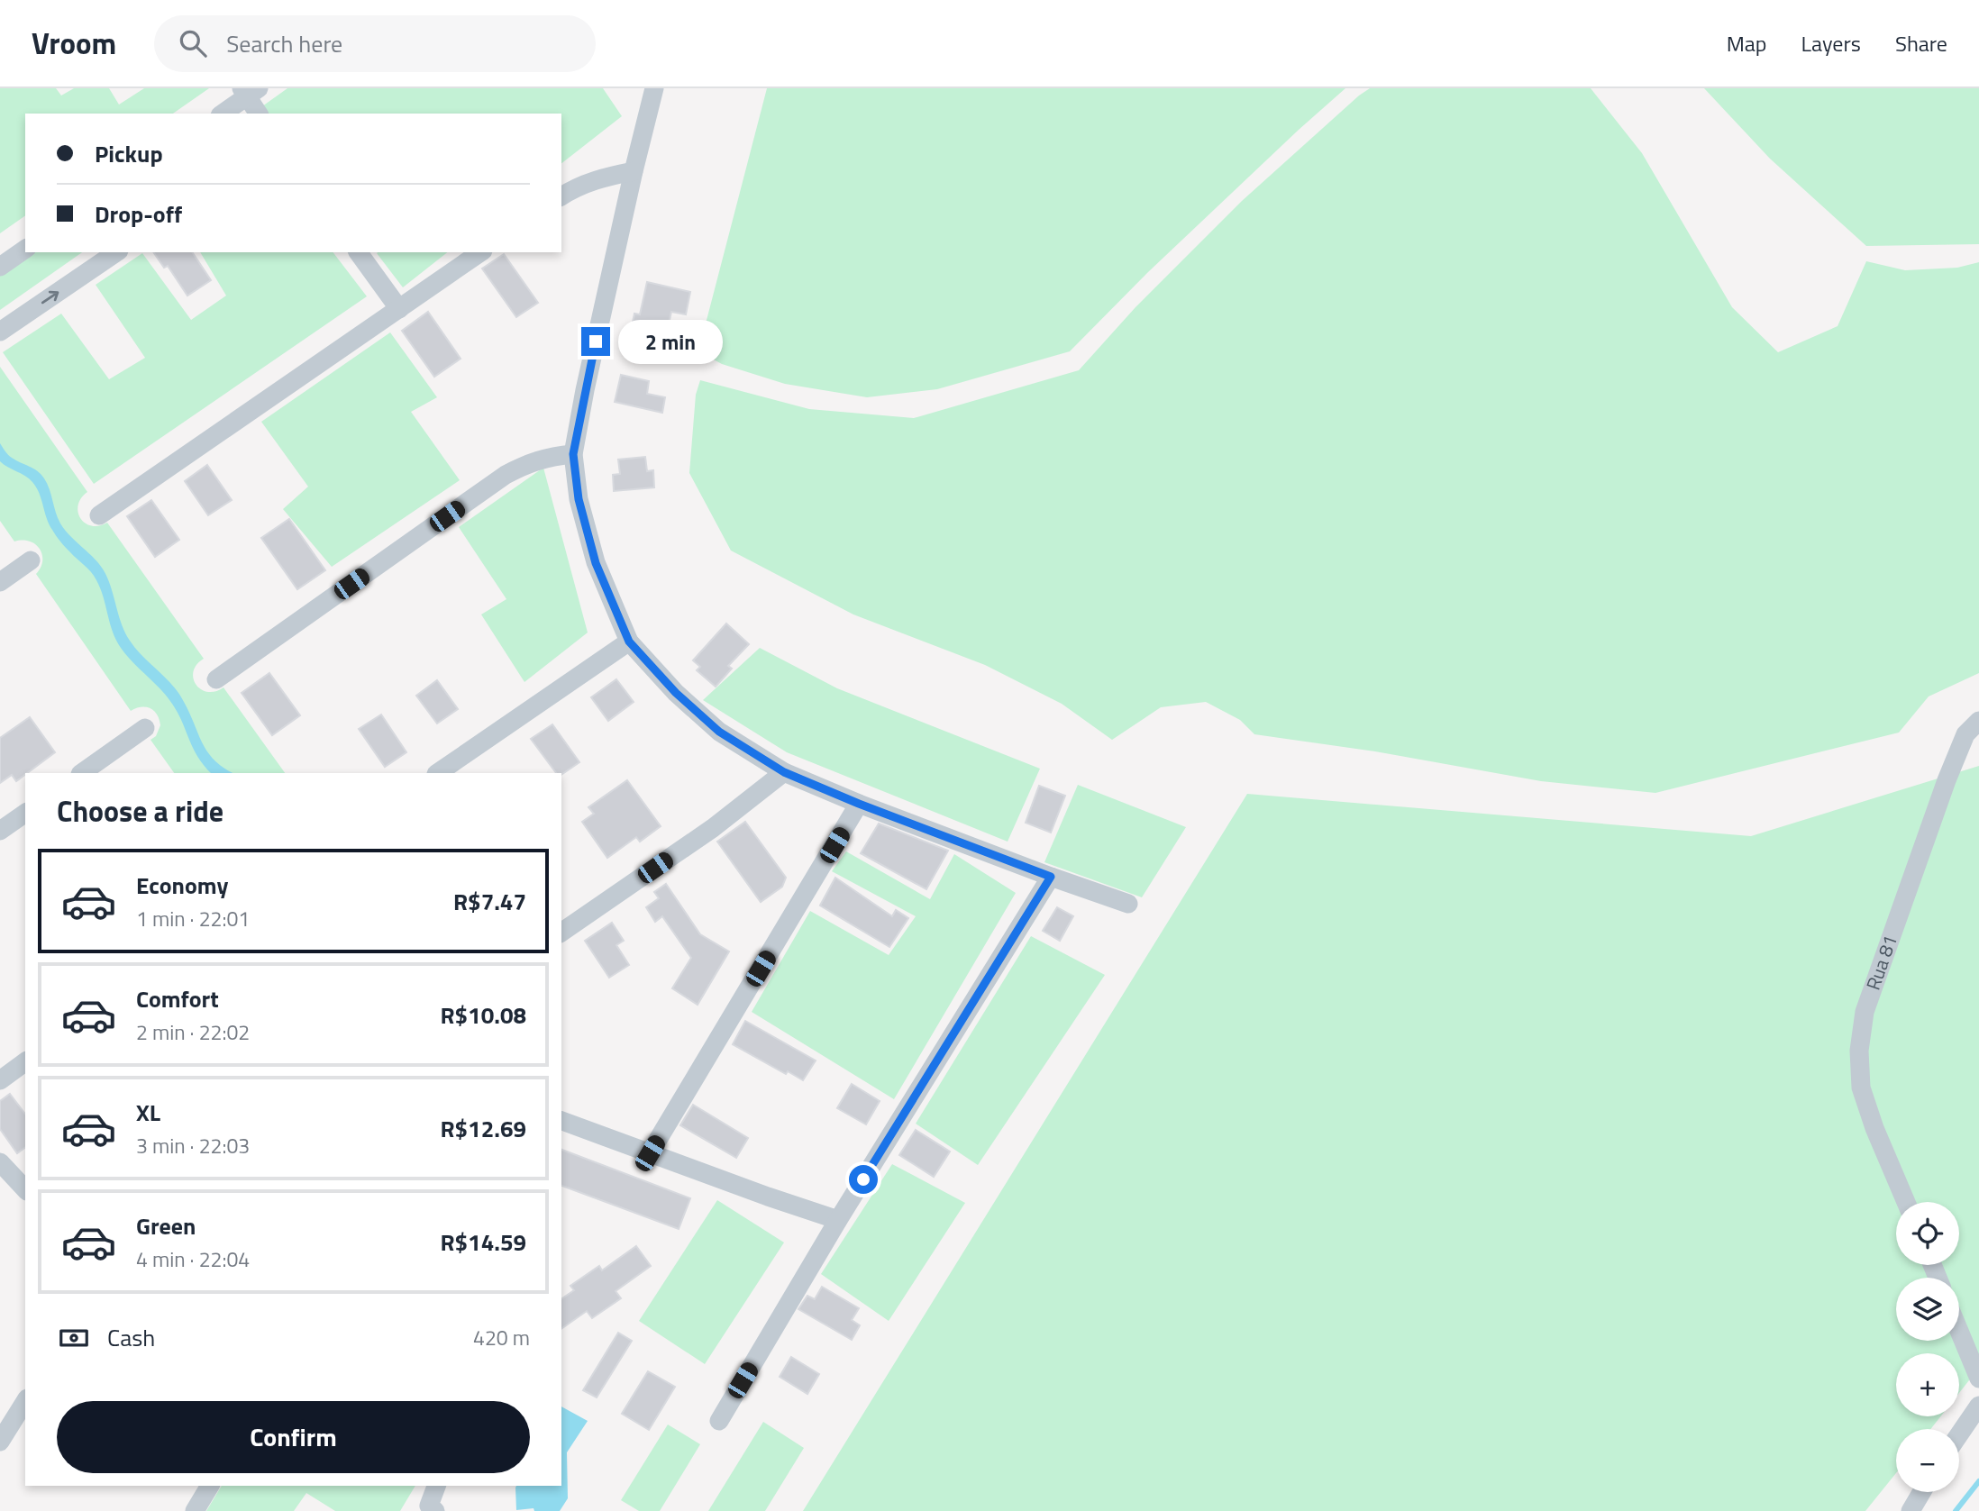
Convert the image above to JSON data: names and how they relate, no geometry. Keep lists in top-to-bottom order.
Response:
{
  "streets": {
    "street": ["Rua 81"]
  },
  "page": {
    "header": "Vroom",
    "search": "Search here",
    "nav": ["Map", "Layers", "Share"],
    "banner": ["Pickup", "Drop-off"],
    "bubble": "2 min",
    "heading": "Choose a ride",
    "list": [
      {
        "name": "Economy",
        "note": "1 min · 22:01",
        "value": "R$7.47"
      },
      {
        "name": "Comfort",
        "note": "2 min · 22:02",
        "value": "R$10.08"
      },
      {
        "name": "XL",
        "note": "3 min · 22:03",
        "value": "R$12.69"
      },
      {
        "name": "Green",
        "note": "4 min · 22:04",
        "value": "R$14.59"
      }
    ],
    "map_buttons": ["+", "−"],
    "pay": ["Cash", "420 m"],
    "buttons": "Confirm"
  }
}
